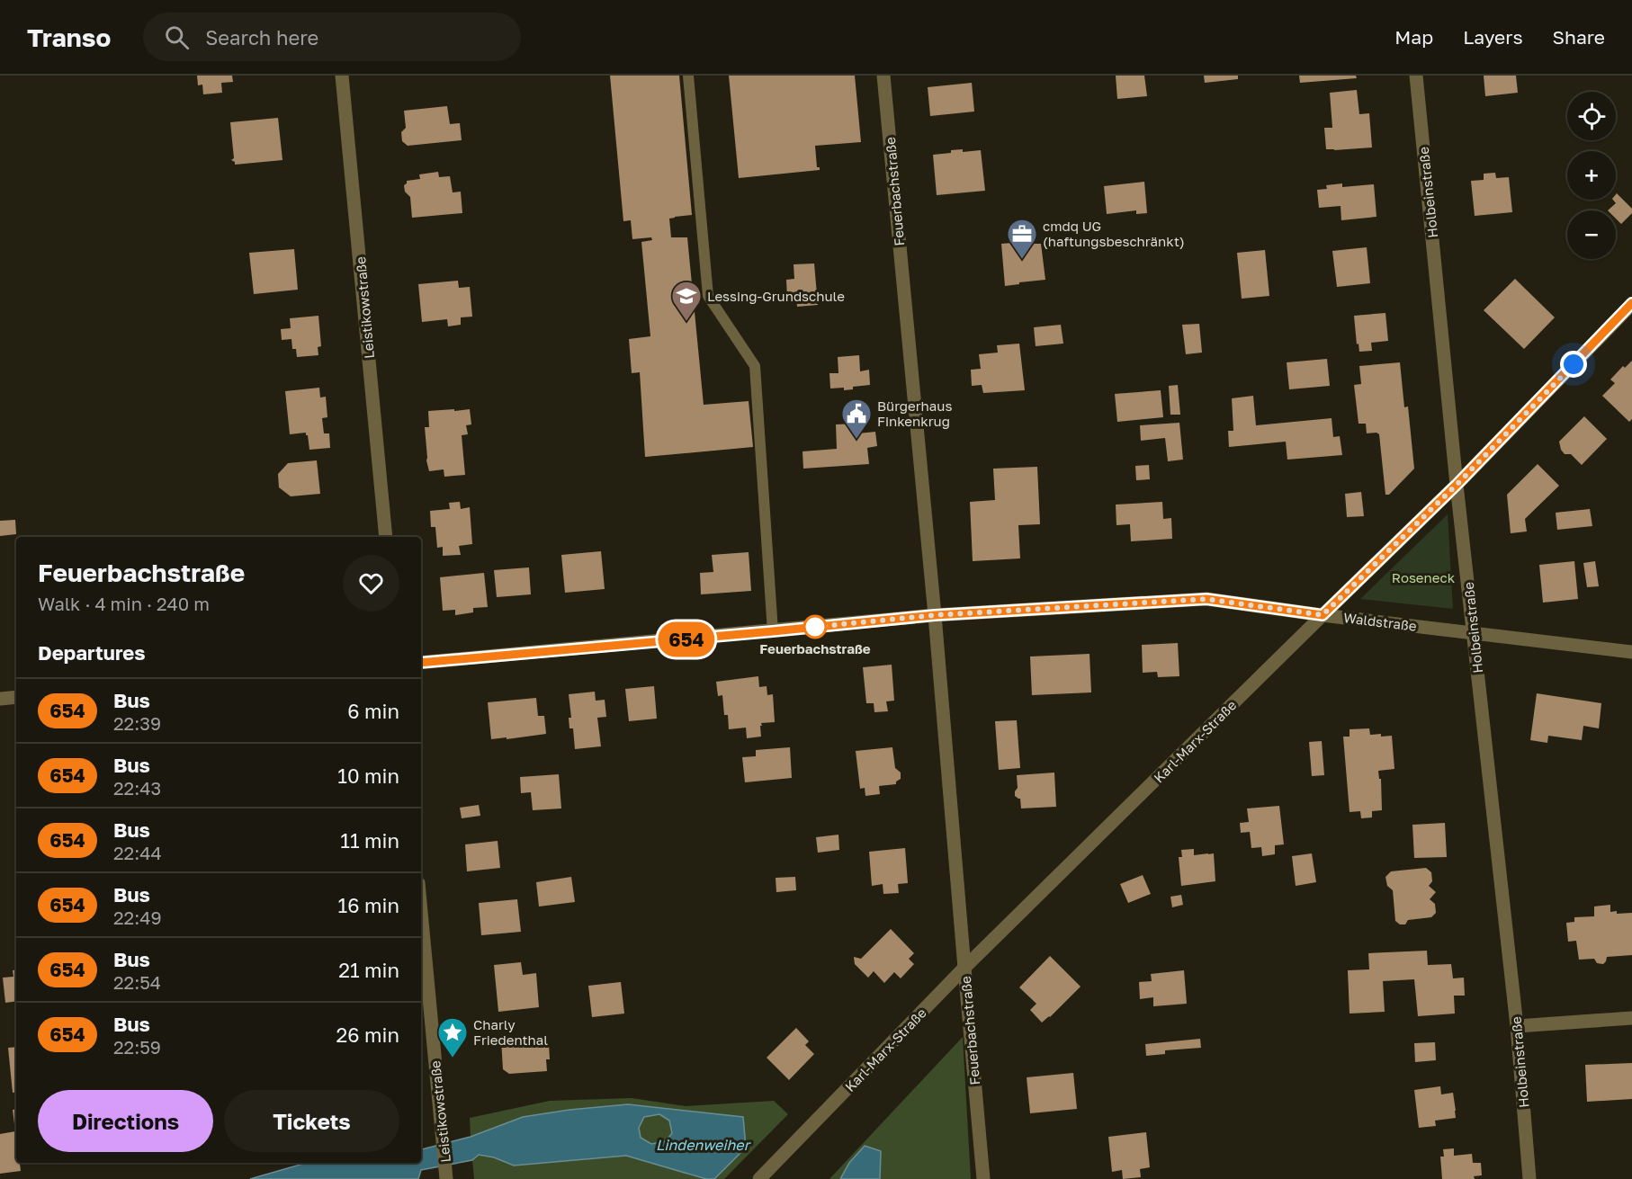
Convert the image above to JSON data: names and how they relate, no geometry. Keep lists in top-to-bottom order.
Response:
{
  "streets": {
    "street": [
      "Feuerbachstraße",
      "Holbeinstraße",
      "Leistikowstraße",
      "Waldstraße",
      "Karl-Marx-Straße"
    ]
  },
  "crossings": [
    ["Feuerbachstraße", "Waldstraße"],
    ["Feuerbachstraße", "Karl-Marx-Straße"],
    ["Holbeinstraße", "Waldstraße"],
    ["Holbeinstraße", "Karl-Marx-Straße"],
    ["Waldstraße", "Karl-Marx-Straße"]
  ],
  "water": ["Lindenweiher"],
  "parks": ["Roseneck"],
  "places": {
    "office": ["cmdq UG (haftungsbeschränkt)"],
    "school or university": ["Lessing-Grundschule"],
    "public building": ["Bürgerhaus Finkenkrug"],
    "other": ["Feuerbachstraße"],
    "place": ["Charly Friedenthal"]
  },
  "lines": ["bus line 654"],
  "page": {
    "header": "Transo",
    "search": "Search here",
    "nav": ["Map", "Layers", "Share"],
    "on_map": "654",
    "map_buttons": ["+", "−"],
    "heading": [
      ["Feuerbachstraße", "Walk · 4 min · 240 m"],
      "Departures"
    ],
    "list": [
      {
        "mark": "654",
        "name": "Bus",
        "note": "22:39",
        "value": "6 min"
      },
      {
        "mark": "654",
        "name": "Bus",
        "note": "22:43",
        "value": "10 min"
      },
      {
        "mark": "654",
        "name": "Bus",
        "note": "22:44",
        "value": "11 min"
      },
      {
        "mark": "654",
        "name": "Bus",
        "note": "22:49",
        "value": "16 min"
      },
      {
        "mark": "654",
        "name": "Bus",
        "note": "22:54",
        "value": "21 min"
      },
      {
        "mark": "654",
        "name": "Bus",
        "note": "22:59",
        "value": "26 min"
      }
    ],
    "buttons": ["Directions", "Tickets"]
  }
}
